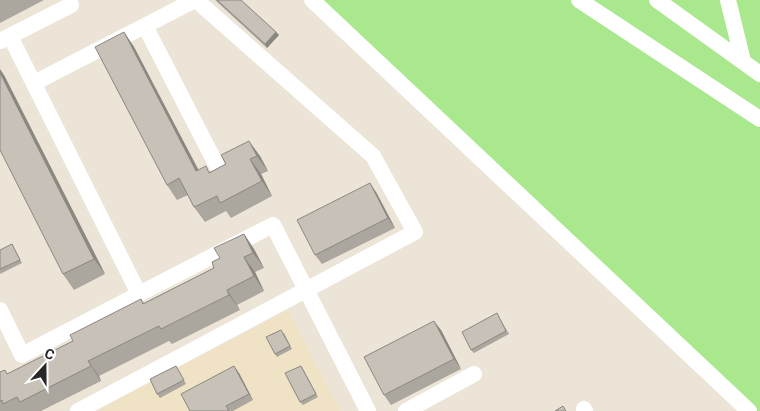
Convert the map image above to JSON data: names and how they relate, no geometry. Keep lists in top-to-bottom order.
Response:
{
  "north": "top"
}
